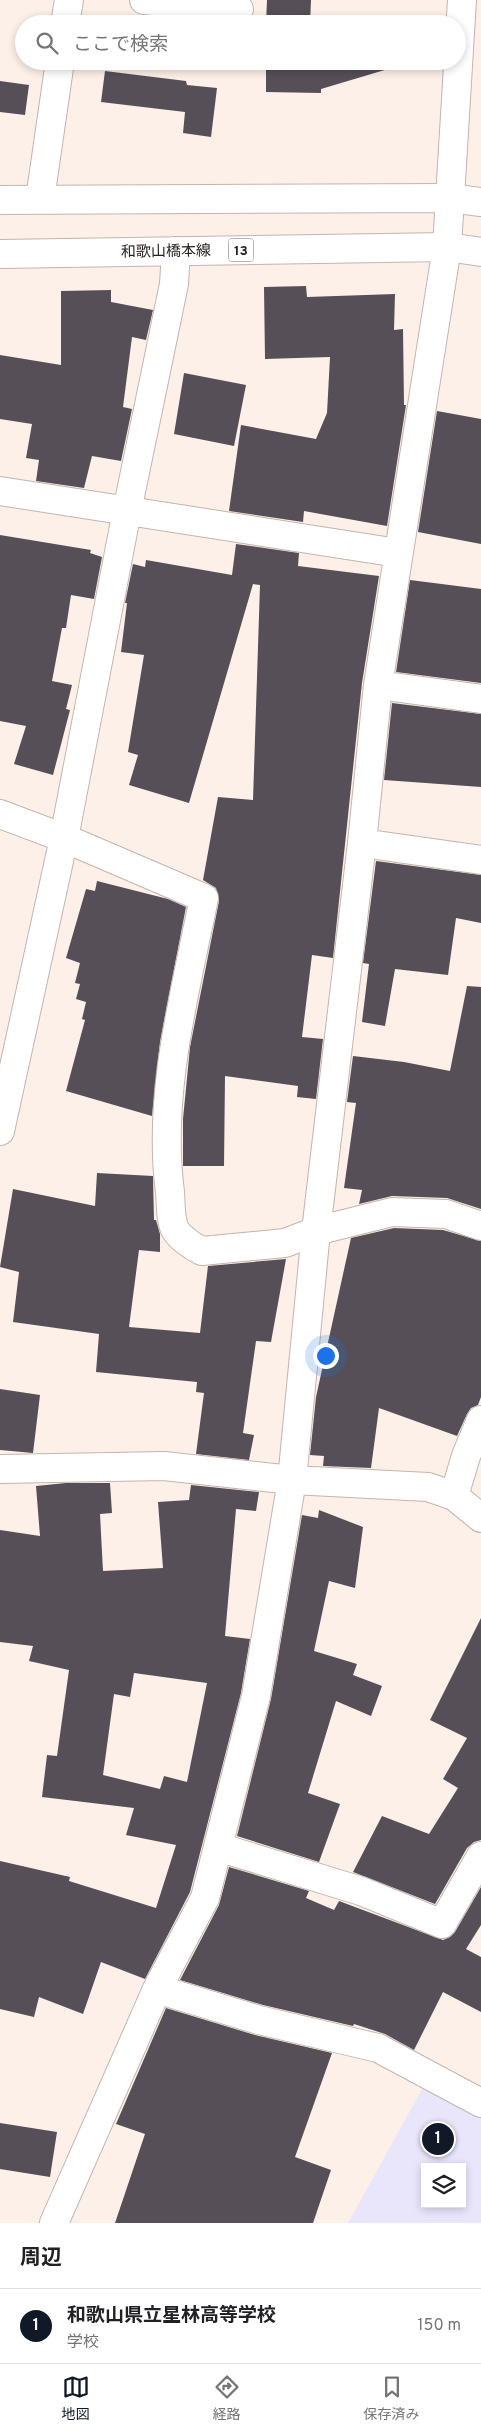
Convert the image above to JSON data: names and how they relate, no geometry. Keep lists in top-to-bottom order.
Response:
{
  "streets": {
    "street": ["13", "和歌山橋本線"]
  },
  "page": {
    "search": "ここで検索",
    "pins": "1",
    "heading": "周辺",
    "list": [
      {
        "mark": "1",
        "name": "和歌山県立星林高等学校",
        "note": "学校",
        "value": "150 m"
      }
    ],
    "nav": ["地図", "経路", "保存済み"]
  }
}
